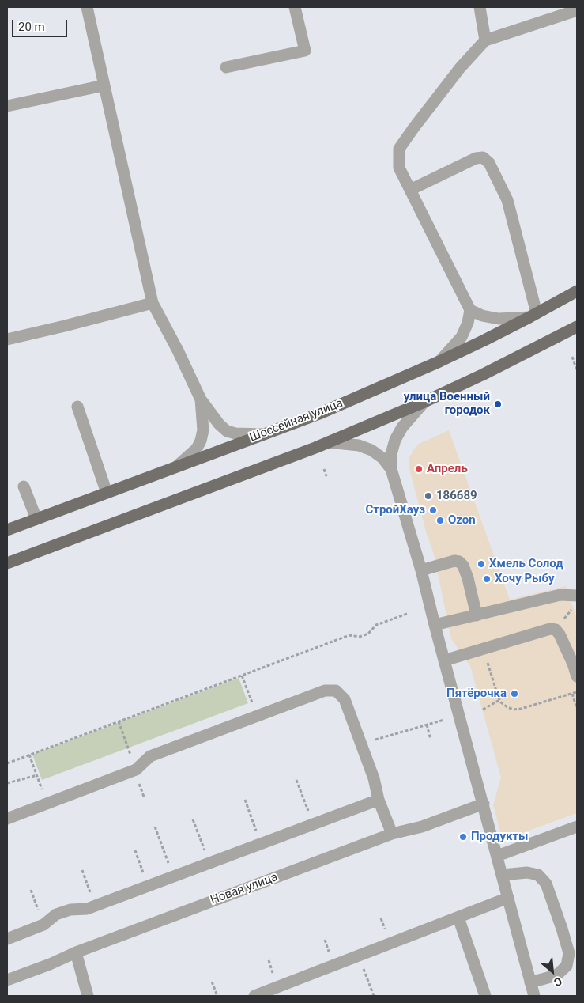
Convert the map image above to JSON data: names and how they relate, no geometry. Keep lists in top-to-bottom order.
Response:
{
  "streets": {
    "main road": ["Шоссейная улица"],
    "street": ["Новая улица"]
  },
  "places": [
    "улица Военный городок",
    "Апрель",
    "186689",
    "СтройХауз",
    "Ozon",
    "Хмель Солод",
    "Хочу Рыбу",
    "Пятёрочка",
    "Продукты"
  ],
  "scale_bar": "20 m",
  "north": "bottom right"
}
